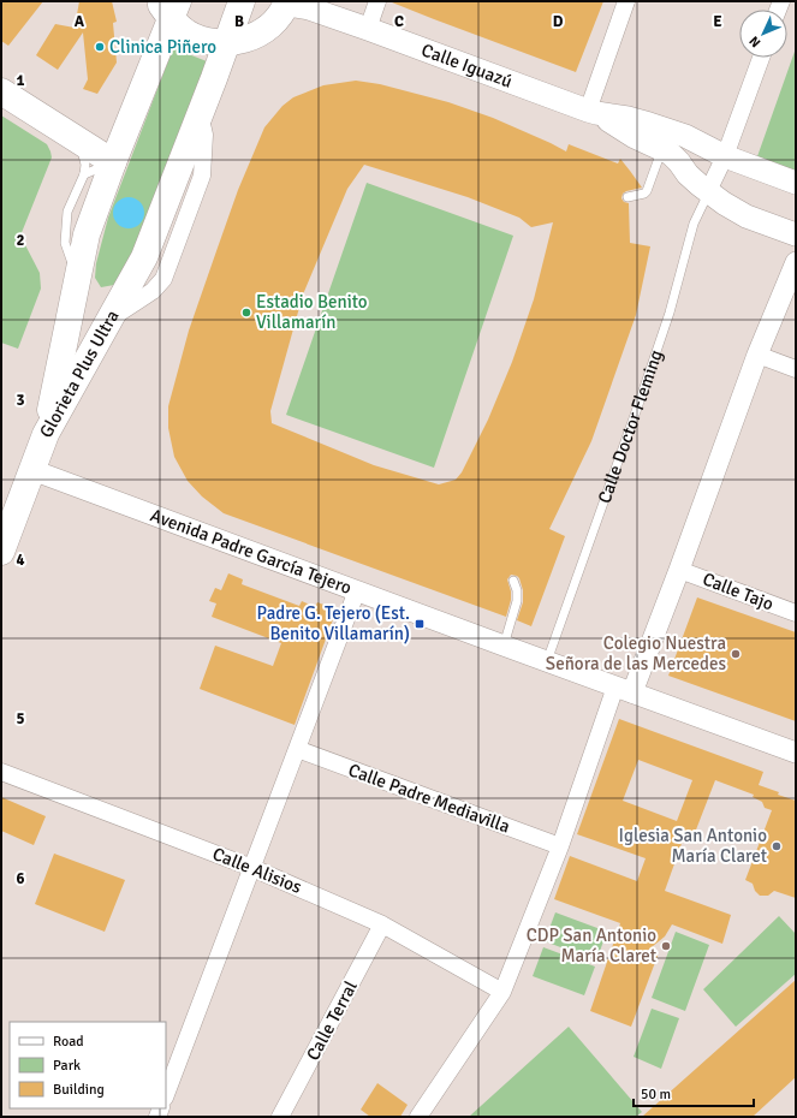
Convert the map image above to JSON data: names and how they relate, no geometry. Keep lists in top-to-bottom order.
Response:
{
  "streets": {
    "main road": ["Calle Iguazú", "Glorieta Plus Ultra"],
    "street": [
      "Avenida Padre García Tejero",
      "Calle Tajo",
      "Calle Padre Mediavilla",
      "Calle Alisios",
      "Calle Terral"
    ],
    "lane": ["Calle Doctor Fleming"]
  },
  "crossings": [
    ["Calle Iguazú", "Calle Doctor Fleming"],
    ["Calle Doctor Fleming", "Avenida Padre García Tejero"],
    ["Calle Alisios", "Calle Terral"]
  ],
  "places": {
    "other": [
      "Clinica Piñero",
      "Estadio Benito Villamarín",
      "Colegio Nuestra Señora de las Mercedes",
      "Iglesia San Antonio María Claret",
      "CDP San Antonio María Claret"
    ],
    "transit": ["Padre G. Tejero (Est. Benito Villamarín)"]
  },
  "legend": ["Road", "Park", "Building"],
  "scale_bar": "50 m",
  "north": "bottom left",
  "grid": {
    "columns": [
      "A",
      "B",
      "C",
      "D",
      "E"
    ],
    "rows": [
      "1",
      "2",
      "3",
      "4",
      "5",
      "6"
    ]
  }
}
